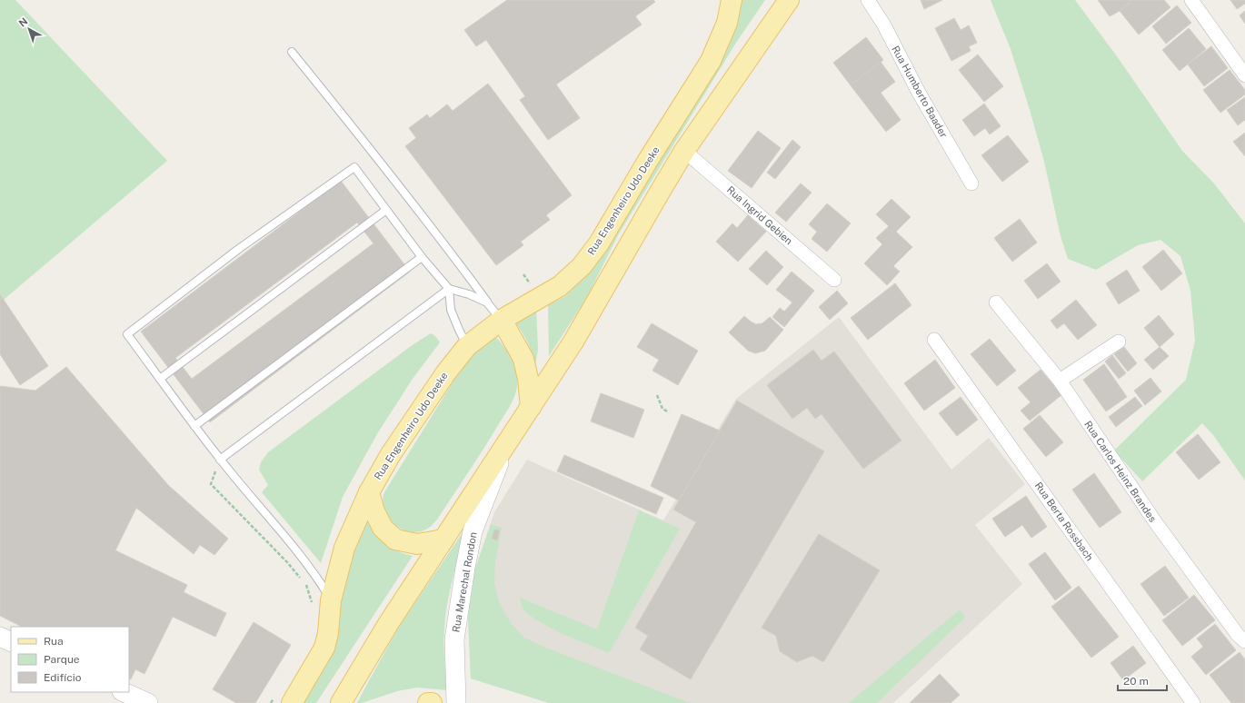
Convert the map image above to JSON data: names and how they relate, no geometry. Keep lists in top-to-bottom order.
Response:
{
  "streets": {
    "main road": ["Rua Engenheiro Udo Deeke", "Rua Marechal Rondon"],
    "street": [
      "Rua Humberto Baader",
      "Rua Ingrid Gebien",
      "Rua Carlos Heinz Brandes",
      "Rua Berta Rossbach"
    ]
  },
  "legend": ["Rua", "Parque", "Edifício"],
  "scale_bar": "20 m",
  "north": "top left"
}
